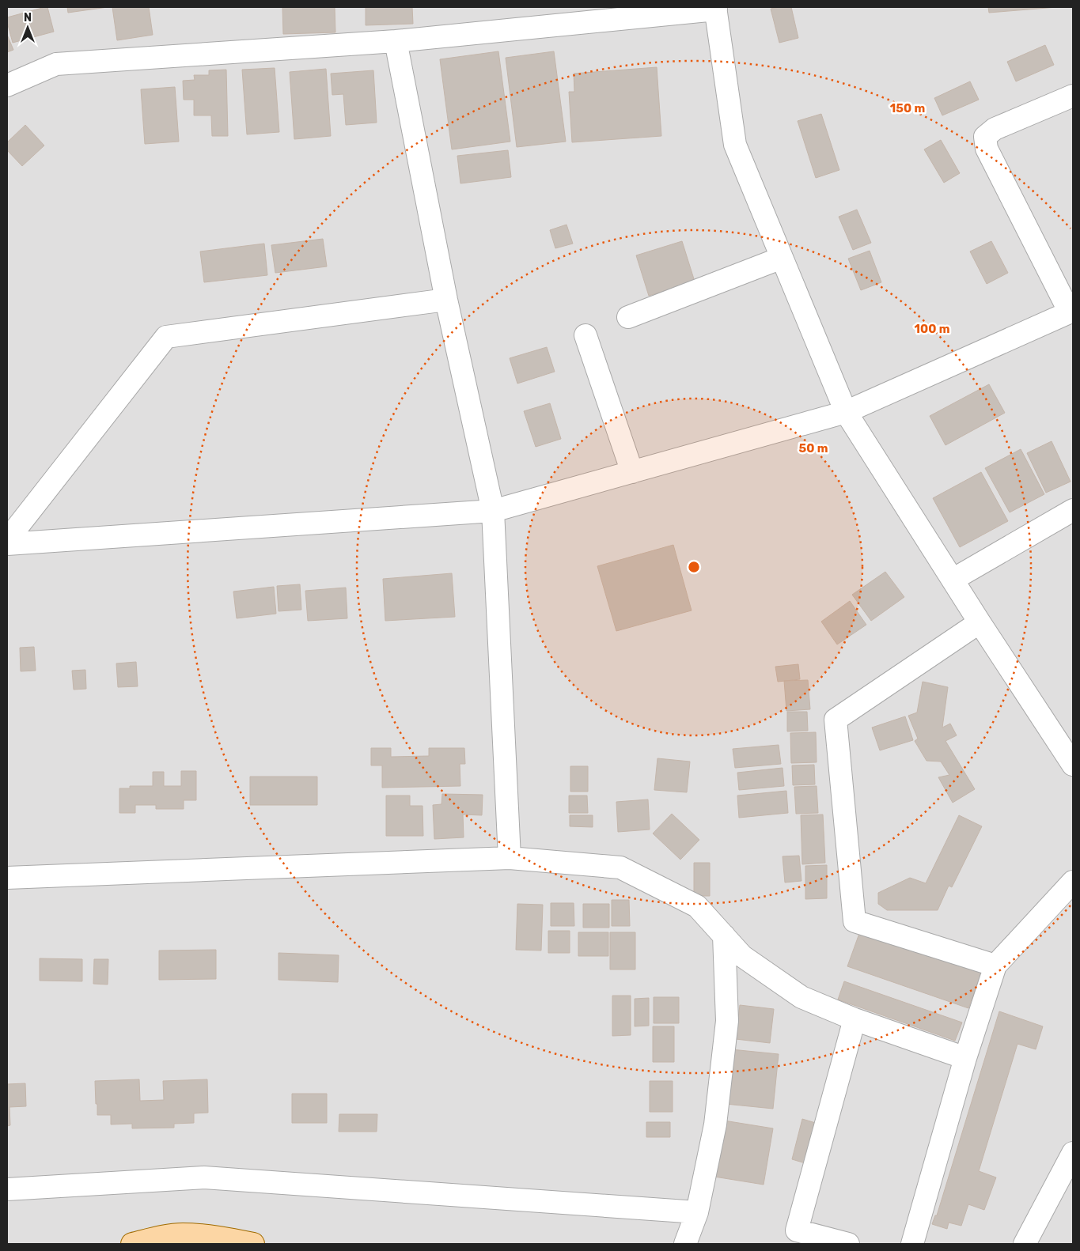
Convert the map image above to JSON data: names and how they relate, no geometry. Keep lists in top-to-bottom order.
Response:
{
  "north": "top",
  "rings": ["150 m", "100 m", "50 m"]
}
